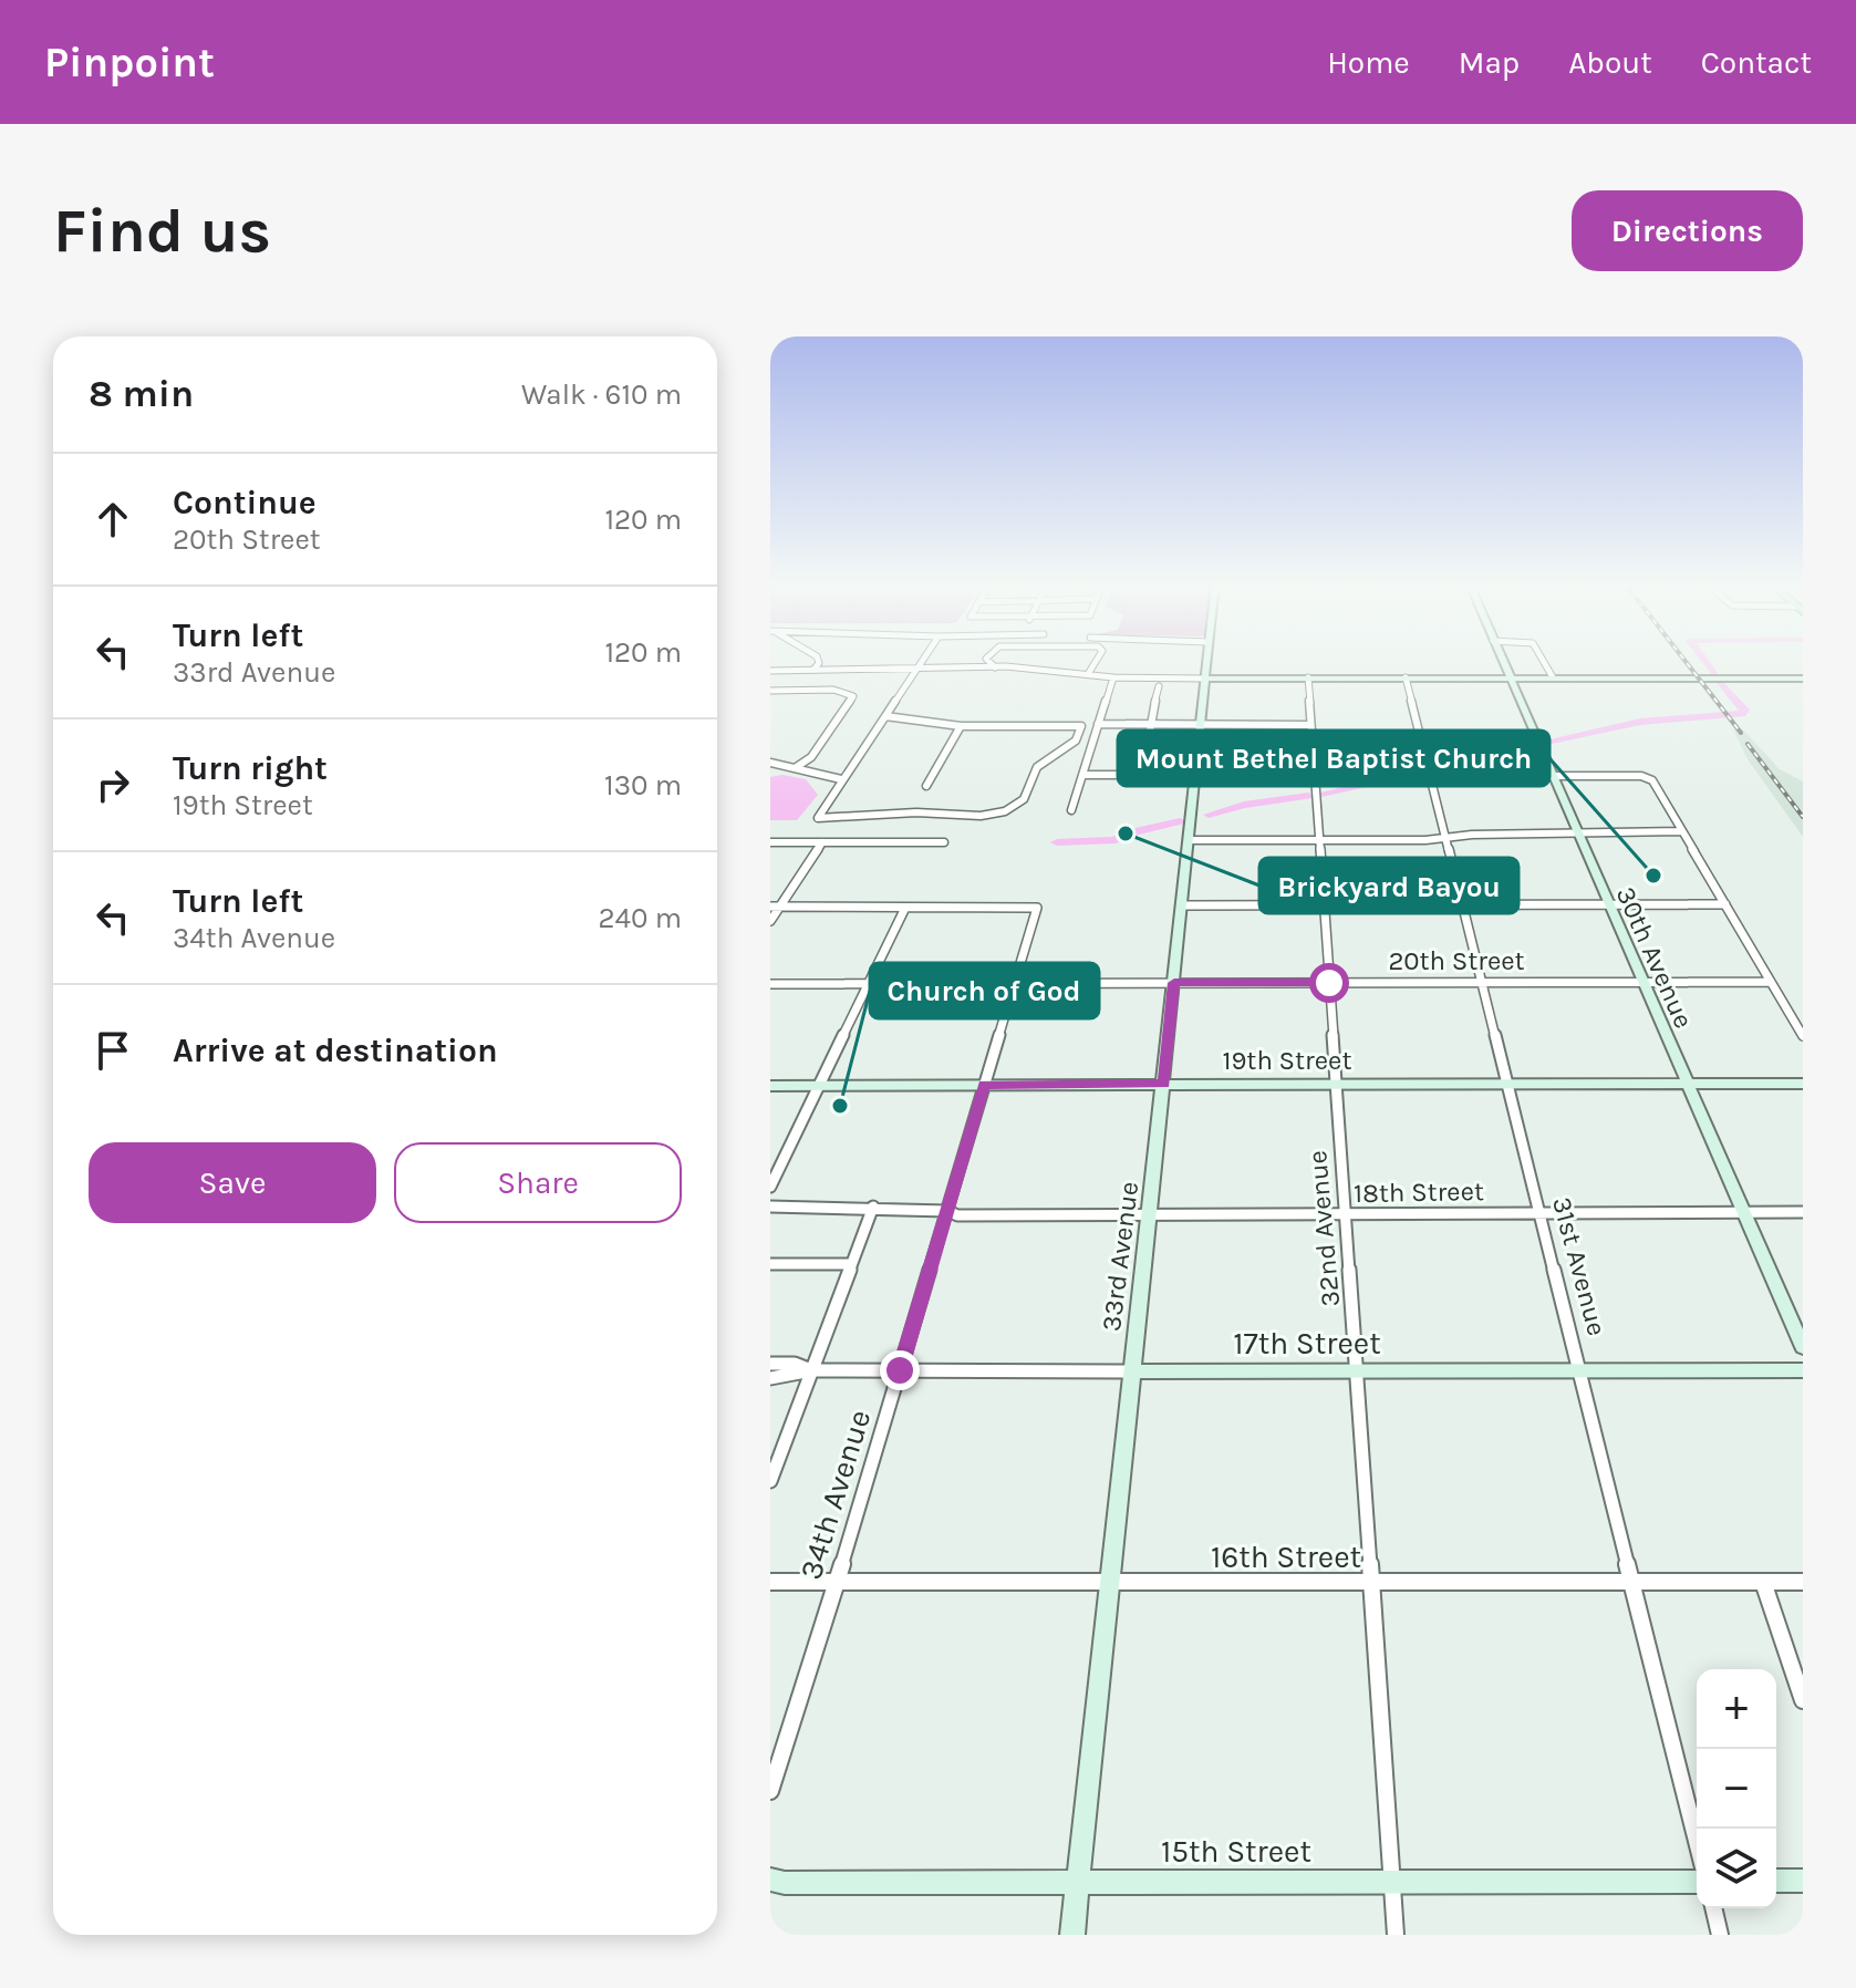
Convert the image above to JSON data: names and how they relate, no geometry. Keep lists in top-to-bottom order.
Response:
{
  "streets": {
    "street": [
      "30th Avenue",
      "20th Street",
      "19th Street",
      "18th Street",
      "32nd Avenue",
      "33rd Avenue",
      "31st Avenue",
      "17th Street",
      "34th Avenue",
      "16th Street",
      "15th Street"
    ]
  },
  "crossings": [
    ["30th Avenue", "20th Street"],
    ["30th Avenue", "19th Street"],
    ["30th Avenue", "18th Street"],
    ["20th Street", "32nd Avenue"],
    ["20th Street", "33rd Avenue"],
    ["20th Street", "31st Avenue"],
    ["20th Street", "34th Avenue"],
    ["19th Street", "32nd Avenue"],
    ["19th Street", "33rd Avenue"],
    ["19th Street", "31st Avenue"],
    ["19th Street", "34th Avenue"],
    ["18th Street", "32nd Avenue"],
    ["18th Street", "33rd Avenue"],
    ["18th Street", "31st Avenue"],
    ["18th Street", "34th Avenue"],
    ["32nd Avenue", "17th Street"],
    ["32nd Avenue", "16th Street"],
    ["32nd Avenue", "15th Street"],
    ["33rd Avenue", "17th Street"],
    ["33rd Avenue", "16th Street"],
    ["33rd Avenue", "15th Street"],
    ["31st Avenue", "17th Street"],
    ["31st Avenue", "16th Street"],
    ["17th Street", "34th Avenue"],
    ["34th Avenue", "16th Street"]
  ],
  "places": ["Brickyard Bayou", "Mount Bethel Baptist Church", "Church of God"],
  "page": {
    "header": "Pinpoint",
    "nav": [
      "Home",
      "Map",
      "About",
      "Contact"
    ],
    "buttons": [
      "Directions",
      ["Save", "Share"]
    ],
    "title": "Find us",
    "heading": ["8 min", "Walk · 610 m"],
    "list": [
      ["Continue", "20th Street", "120 m"],
      ["Turn left", "33rd Avenue", "120 m"],
      ["Turn right", "19th Street", "130 m"],
      ["Turn left", "34th Avenue", "240 m"],
      "Arrive at destination"
    ],
    "map_buttons": ["+", "−"]
  }
}
